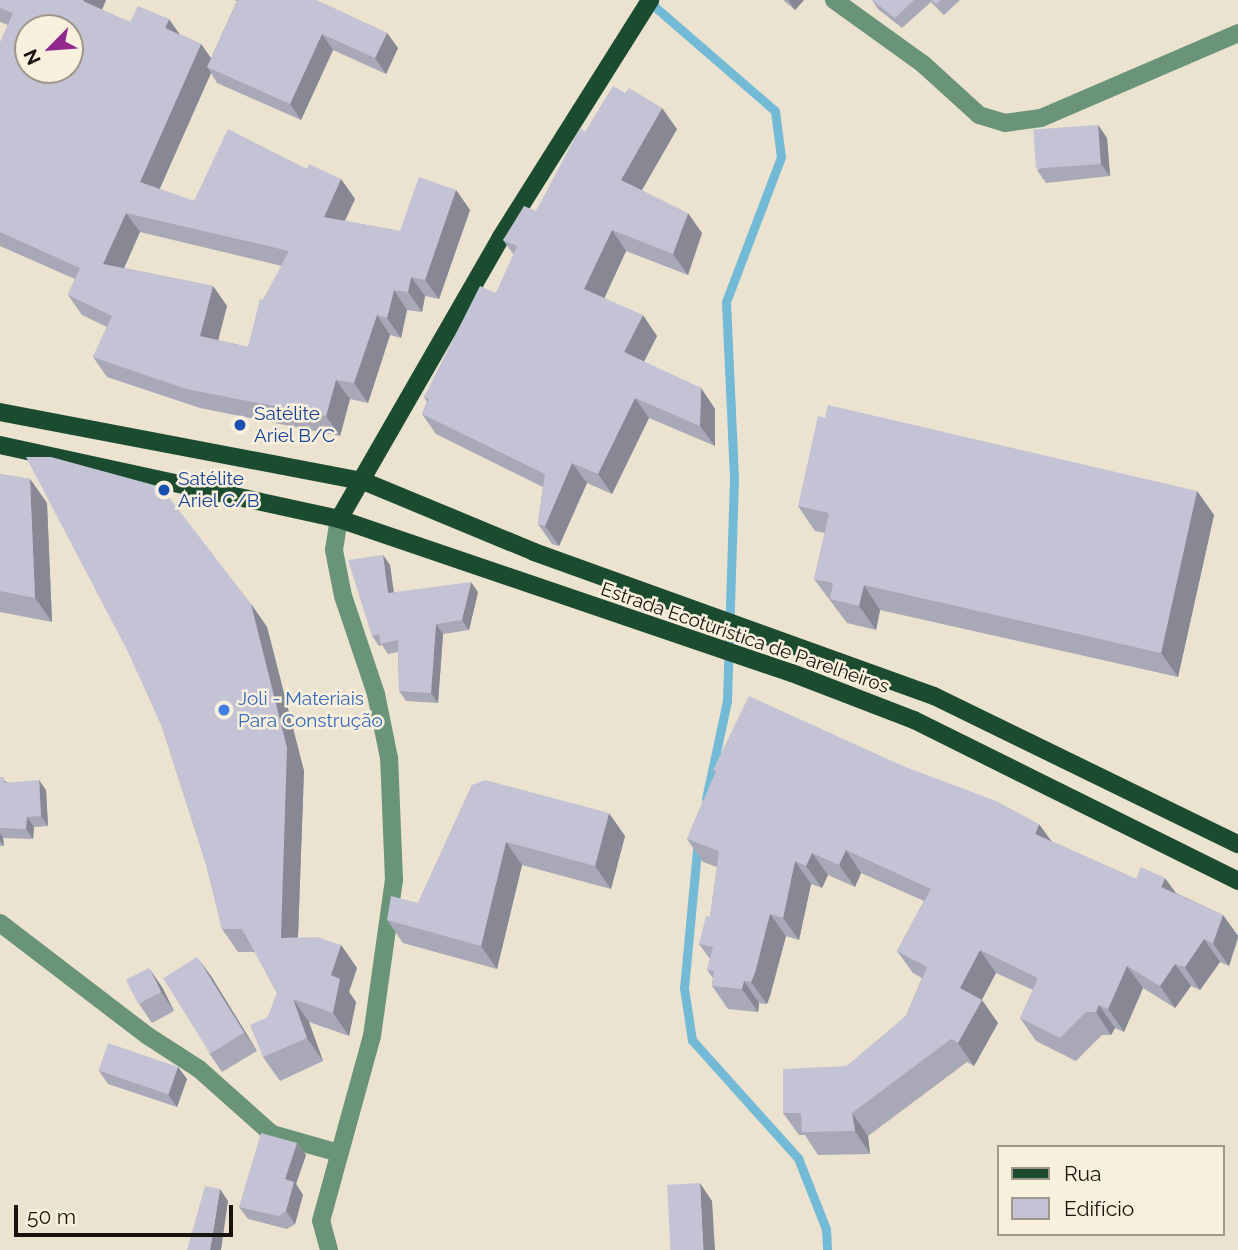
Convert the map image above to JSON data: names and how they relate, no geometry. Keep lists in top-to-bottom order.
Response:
{
  "streets": {
    "main road": ["Estrada Ecoturistica de Parelheiros"]
  },
  "places": ["Satélite Ariel B/C", "Satélite Ariel C/B", "Joli - Materiais Para Construção"],
  "legend": ["Rua", "Edifício"],
  "scale_bar": "50 m",
  "north": "bottom left"
}
